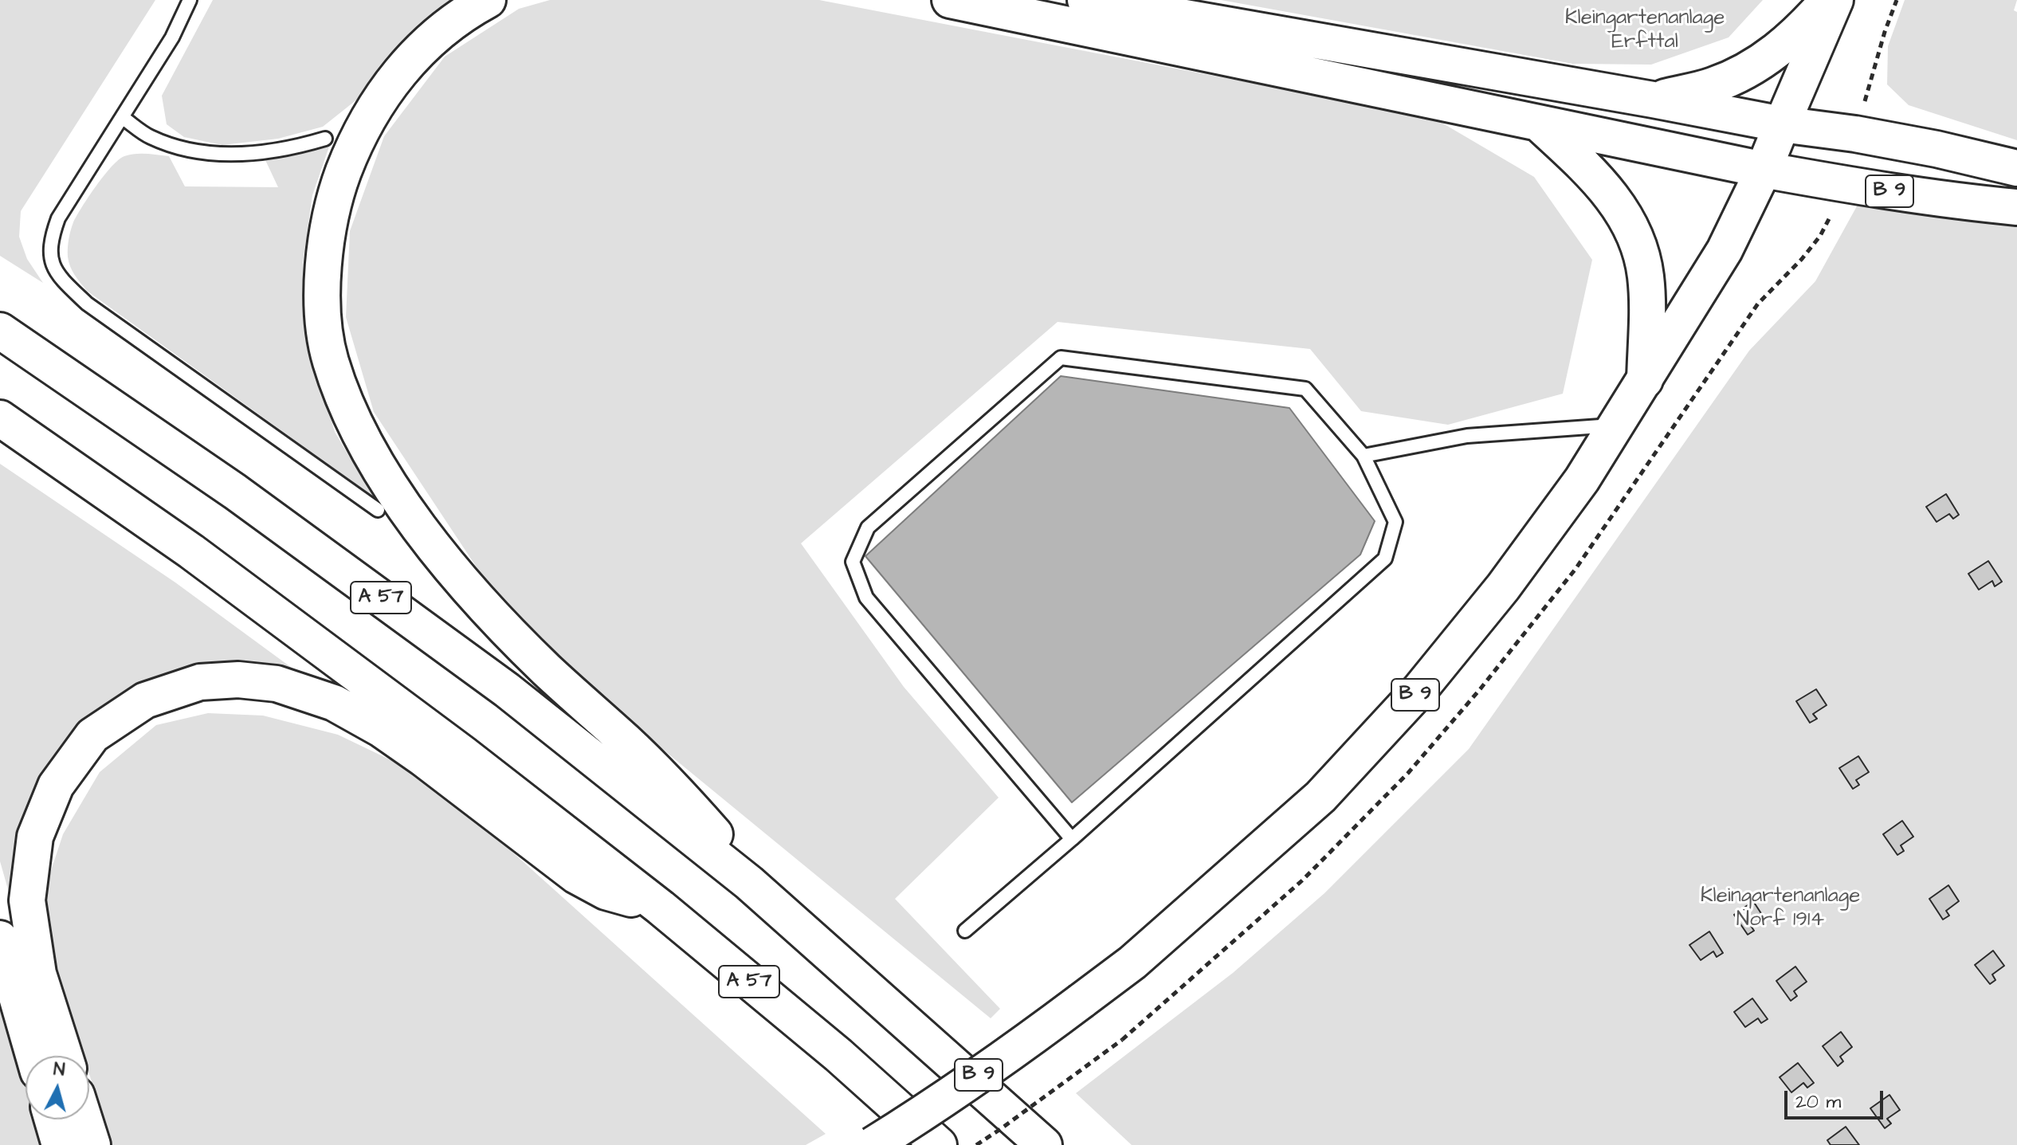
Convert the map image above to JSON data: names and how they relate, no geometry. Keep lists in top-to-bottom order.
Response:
{
  "streets": {
    "main road": ["B 9", "A 57"]
  },
  "parks": ["Kleingartenanlage Erfttal", "Kleingartenanlage Norf 1914"],
  "scale_bar": "20 m",
  "north": "top"
}
